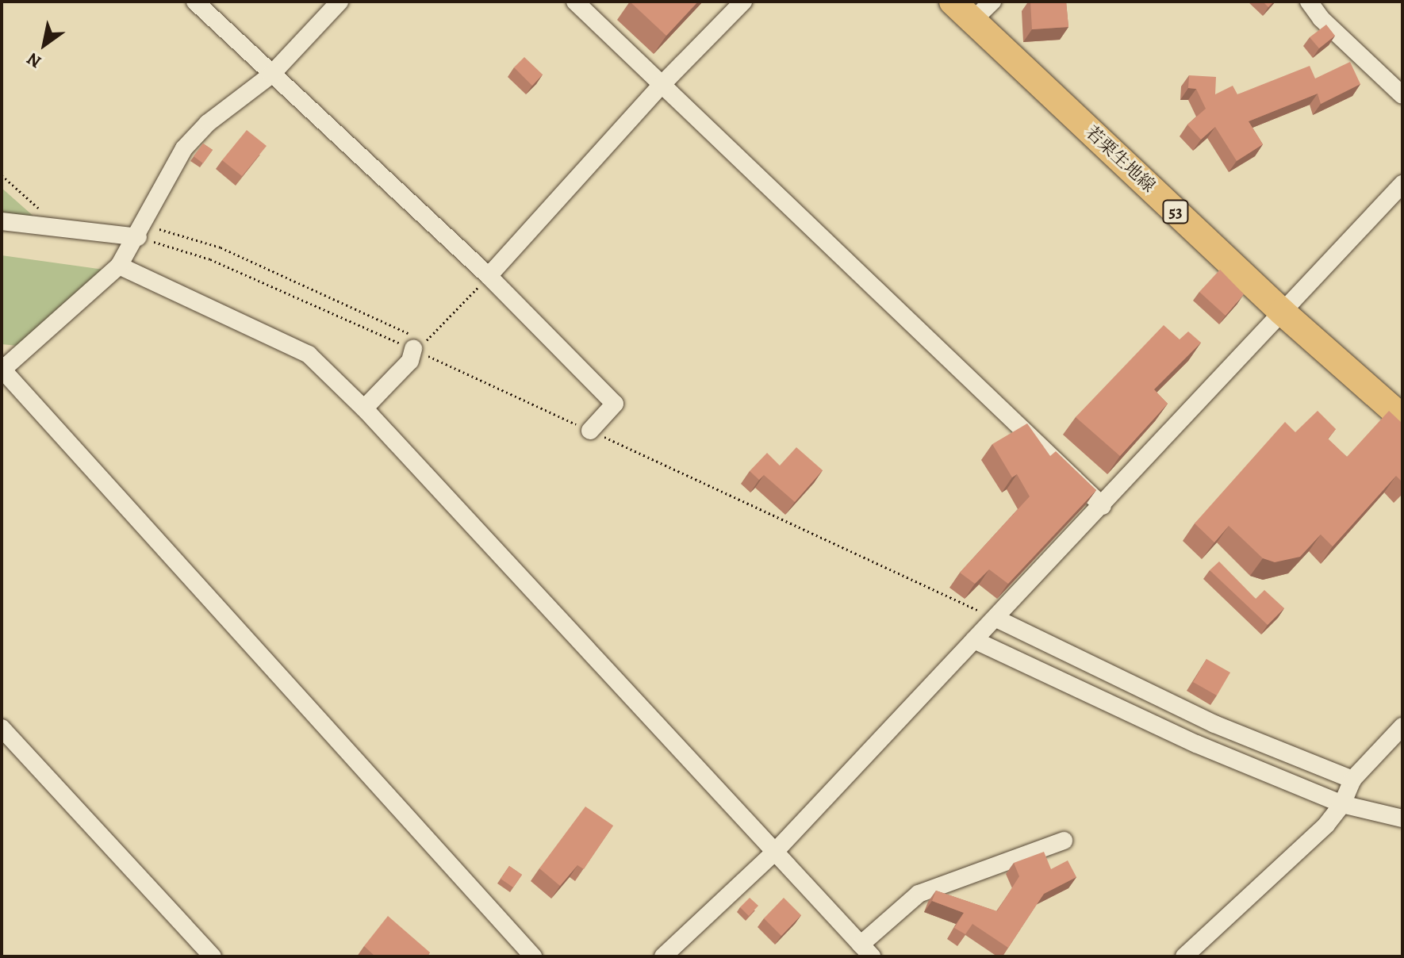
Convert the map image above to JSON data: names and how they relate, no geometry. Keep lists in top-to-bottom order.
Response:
{
  "streets": {
    "main road": ["若栗生地線", "53"]
  },
  "north": "bottom left"
}
